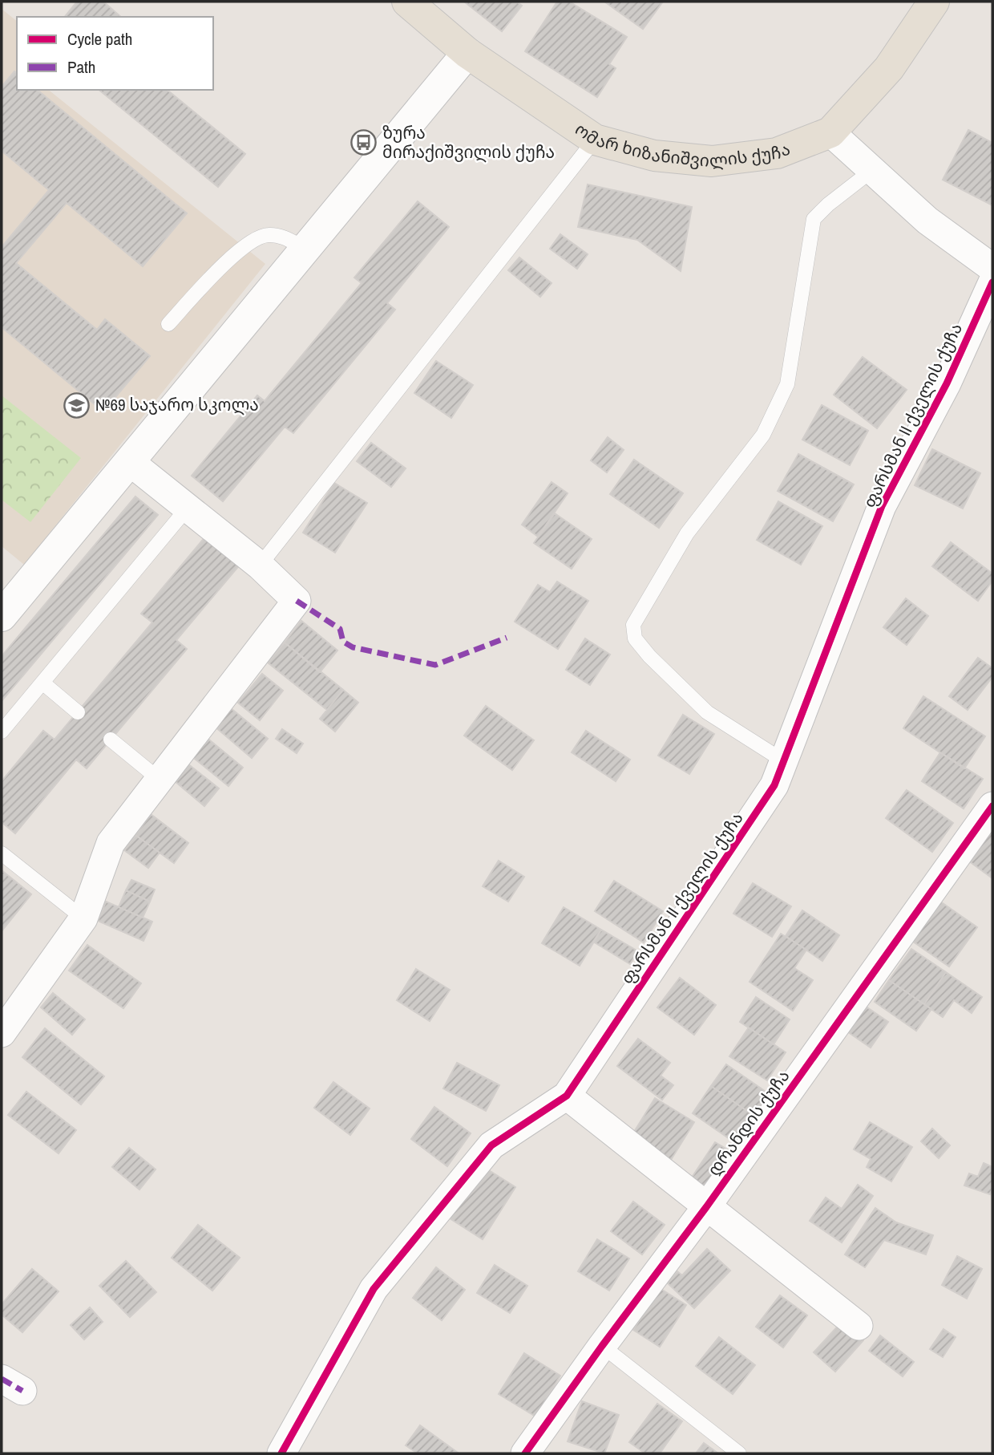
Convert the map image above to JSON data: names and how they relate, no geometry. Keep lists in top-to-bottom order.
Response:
{
  "streets": {
    "main road": ["ომარ ხიზანიშვილის ქუჩა"],
    "street": ["ფარსმან II ქველის ქუჩა", "დრანდის ქუჩა"]
  },
  "places": {
    "bus stop": ["ზურა მირაქიშვილის ქუჩა"],
    "school or university": ["№69 საჯარო სკოლა"]
  },
  "legend": ["Cycle path", "Path"]
}
